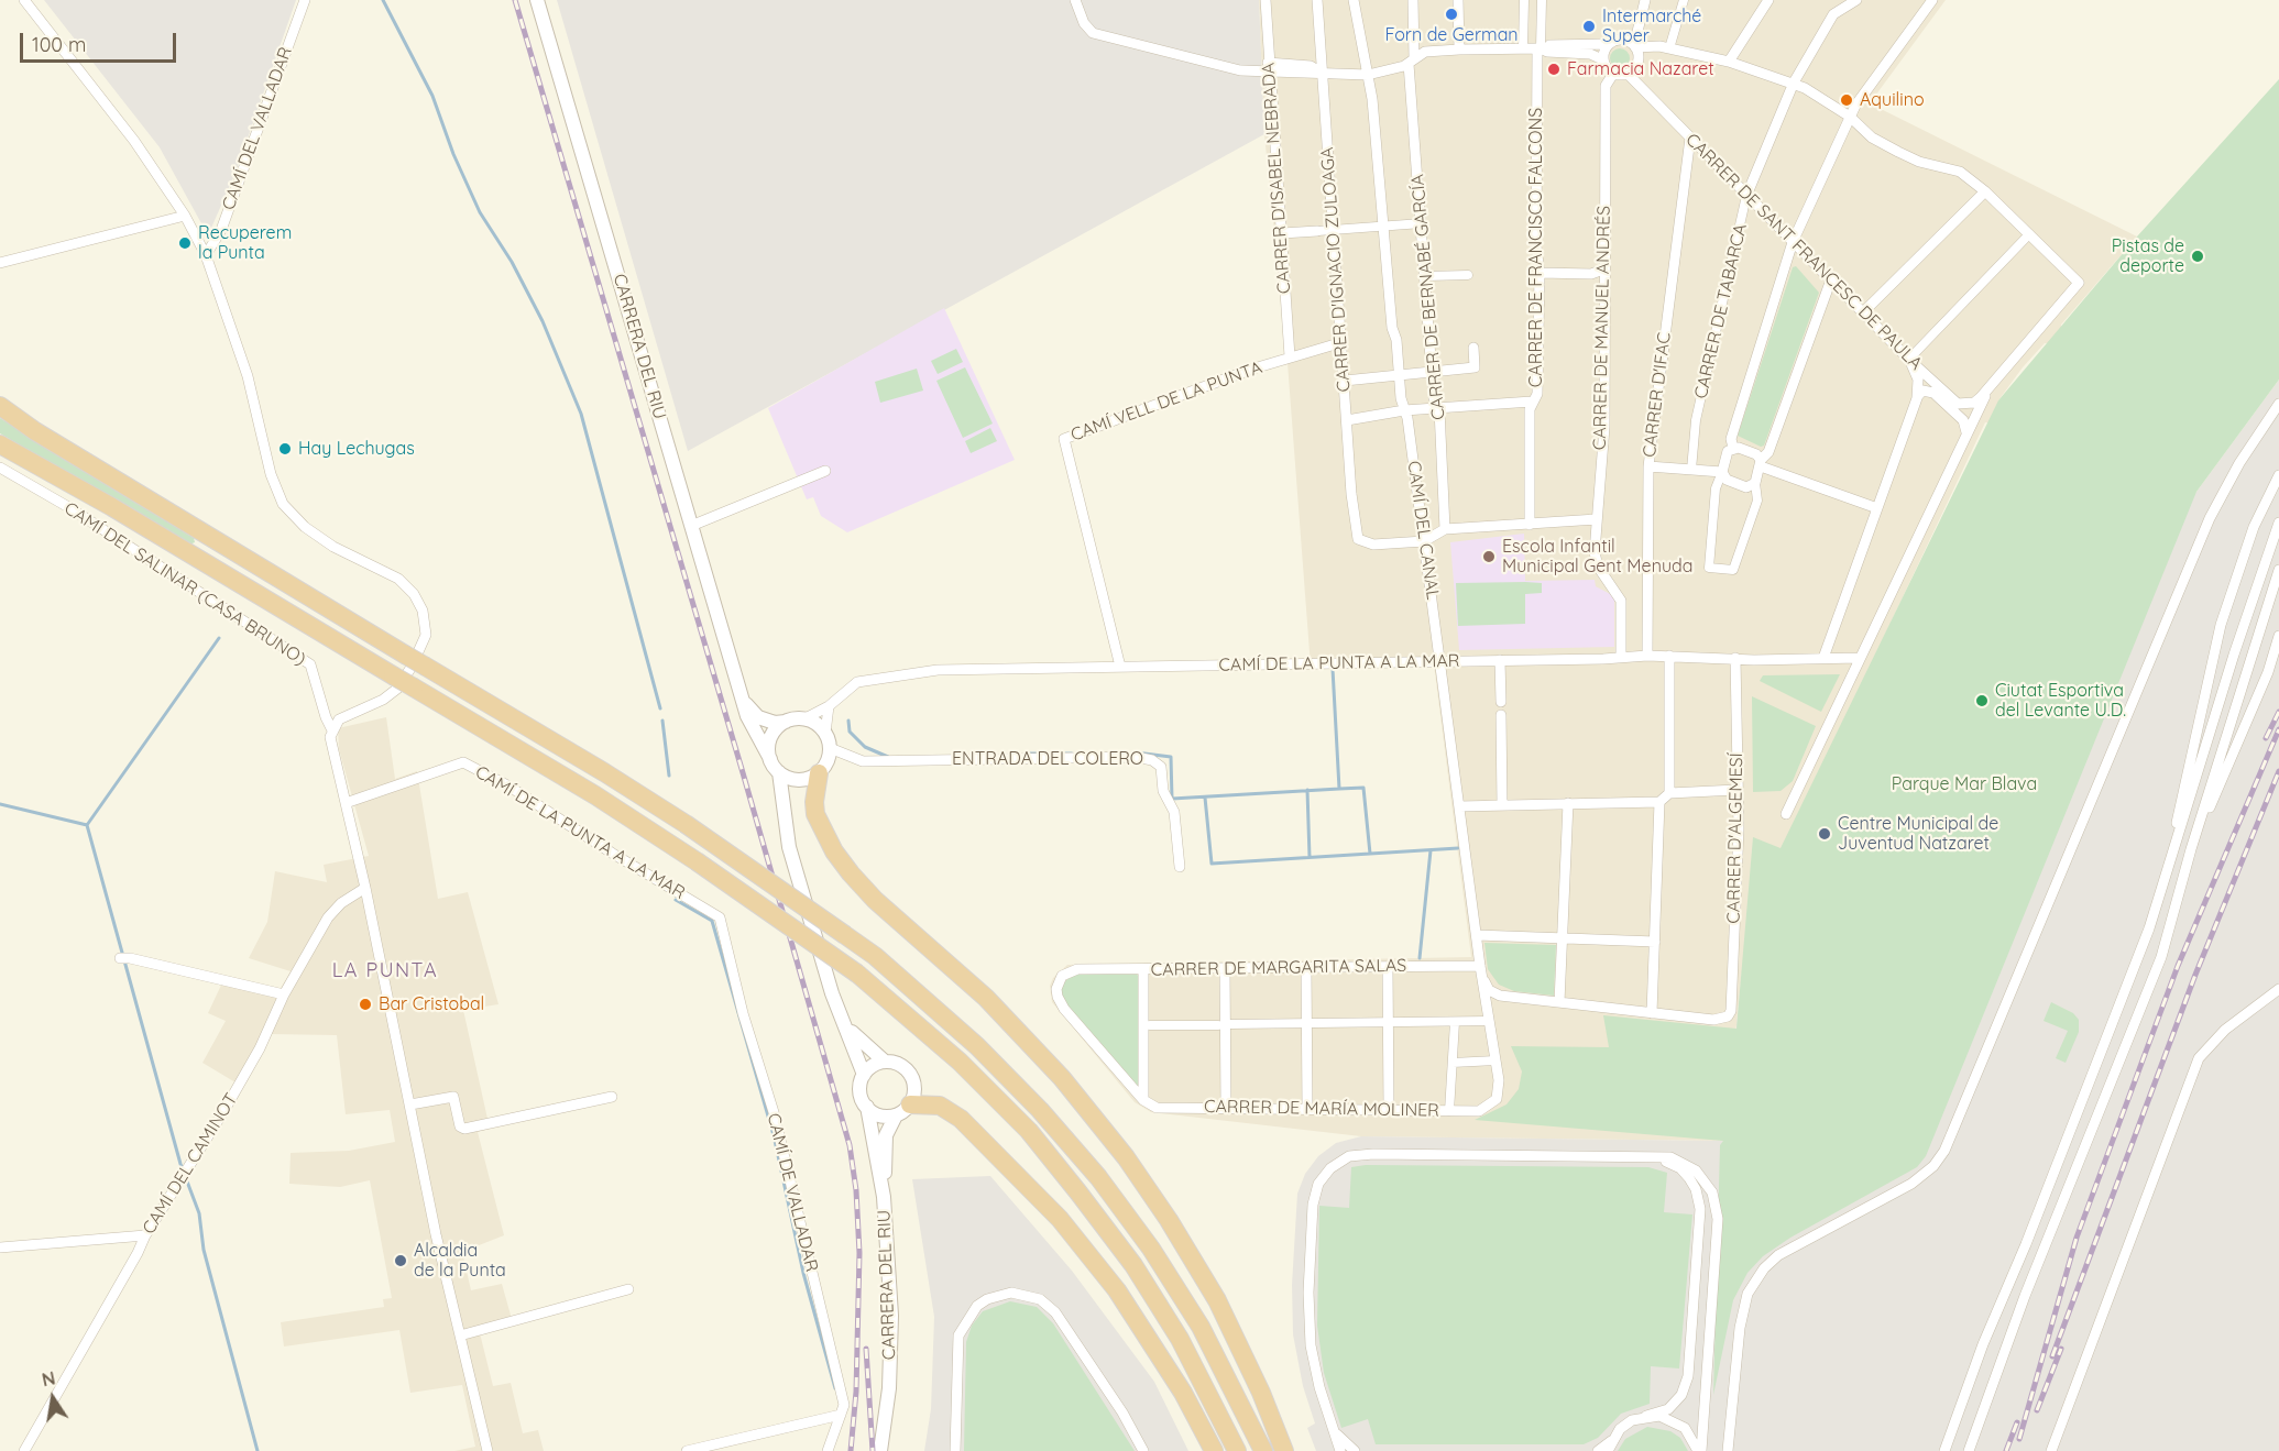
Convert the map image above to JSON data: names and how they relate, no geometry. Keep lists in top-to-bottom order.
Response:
{
  "streets": {
    "street": [
      "CAMÍ DEL VALLADAR",
      "CARRER D'ISABEL NEBRADA",
      "CARRER DE FRANCISCO FALCONS",
      "CARRER DE SANT FRANCESC DE PAULA",
      "CARRER D'IGNACIO ZULOAGA",
      "CARRER DE BERNABÉ GARCÍA",
      "CARRER DE TABARCA",
      "CARRER DE MANUEL ANDRÉS",
      "CARRERA DEL RIU",
      "CARRER D'IFAC",
      "CAMÍ VELL DE LA PUNTA",
      "CAMÍ DEL CANAL",
      "CAMÍ DEL SALINAR (CASA BRUNO)",
      "CAMÍ DE LA PUNTA A LA MAR",
      "ENTRADA DEL COLERO",
      "CARRER D'ALGEMESÍ",
      "CARRER DE MARGARITA SALAS",
      "CARRER DE MARÍA MOLINER",
      "CAMÍ DEL CAMINOT",
      "CAMÍ DE VALLADAR"
    ]
  },
  "crossings": [
    ["CARRER D'ISABEL NEBRADA", "CAMÍ VELL DE LA PUNTA"],
    ["CARRER DE SANT FRANCESC DE PAULA", "CARRER DE TABARCA"],
    ["CARRER DE SANT FRANCESC DE PAULA", "CARRER DE MANUEL ANDRÉS"],
    ["CARRER DE SANT FRANCESC DE PAULA", "CARRER D'IFAC"],
    ["CARRER D'IGNACIO ZULOAGA", "CAMÍ VELL DE LA PUNTA"],
    ["CARRER D'IGNACIO ZULOAGA", "CAMÍ DEL CANAL"],
    ["CARRER DE MANUEL ANDRÉS", "CAMÍ DE LA PUNTA A LA MAR"],
    ["CARRERA DEL RIU", "CAMÍ DE LA PUNTA A LA MAR"],
    ["CARRERA DEL RIU", "ENTRADA DEL COLERO"],
    ["CARRER D'IFAC", "CAMÍ DE LA PUNTA A LA MAR"],
    ["CAMÍ VELL DE LA PUNTA", "CAMÍ DE LA PUNTA A LA MAR"],
    ["CAMÍ DEL CANAL", "CAMÍ DE LA PUNTA A LA MAR"],
    ["CAMÍ DEL CANAL", "CARRER DE MARGARITA SALAS"],
    ["CAMÍ DEL CANAL", "CARRER DE MARÍA MOLINER"],
    ["CAMÍ DEL SALINAR (CASA BRUNO)", "CAMÍ DE LA PUNTA A LA MAR"],
    ["CAMÍ DEL SALINAR (CASA BRUNO)", "CAMÍ DEL CAMINOT"],
    ["CAMÍ DE LA PUNTA A LA MAR", "ENTRADA DEL COLERO"],
    ["CAMÍ DE LA PUNTA A LA MAR", "CARRER D'ALGEMESÍ"],
    ["CAMÍ DE LA PUNTA A LA MAR", "CAMÍ DE VALLADAR"],
    ["CARRER DE MARGARITA SALAS", "CARRER DE MARÍA MOLINER"]
  ],
  "districts": ["LA PUNTA"],
  "parks": ["Parque Mar Blava"],
  "places": [
    "Forn de German",
    "Intermarché Super",
    "Farmacia Nazaret",
    "Aquilino",
    "Recuperem la Punta",
    "Pistas de deporte",
    "Hay Lechugas",
    "Escola Infantil Municipal Gent Menuda",
    "Ciutat Esportiva del Levante U.D.",
    "Centre Municipal de Juventud Natzaret",
    "Bar Cristobal",
    "Alcaldia de la Punta"
  ],
  "scale_bar": "100 m",
  "north": "top"
}
